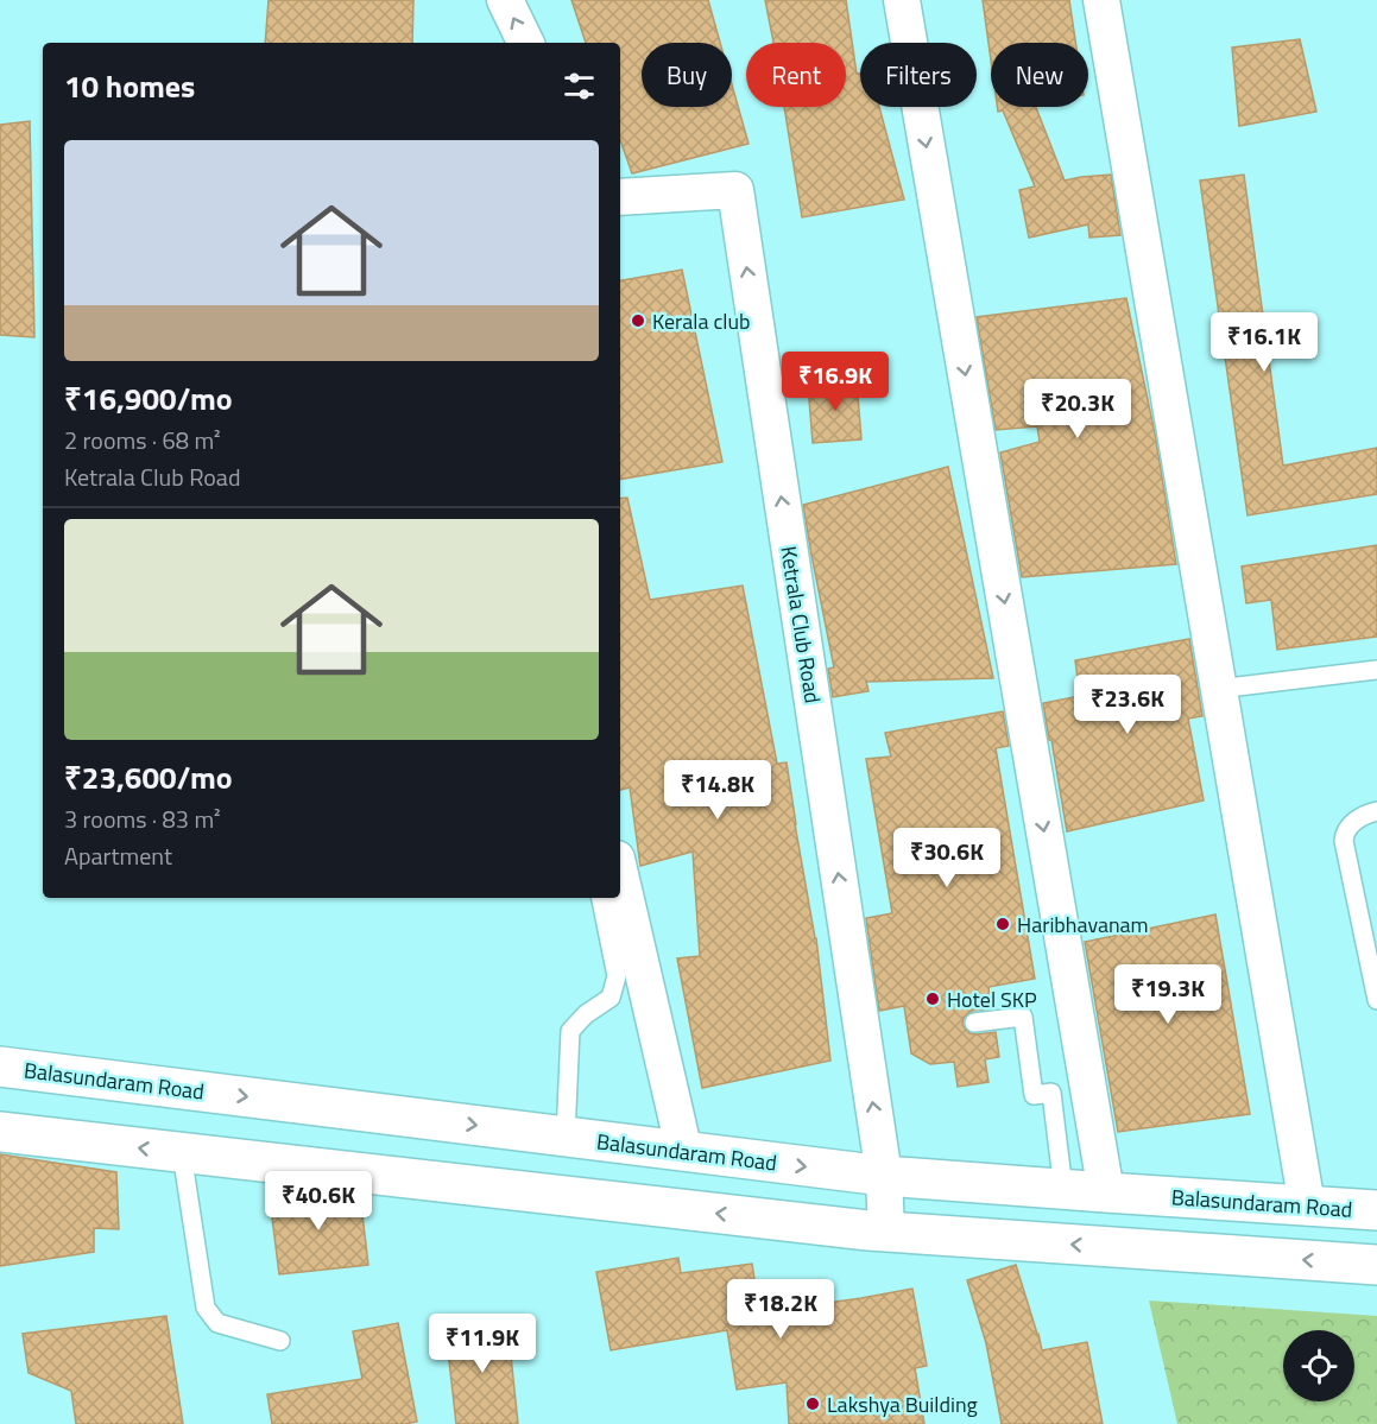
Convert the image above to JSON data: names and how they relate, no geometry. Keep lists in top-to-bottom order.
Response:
{
  "streets": {
    "main road": ["Balasundaram Road"],
    "street": ["Ketrala Club Road"]
  },
  "crossings": [
    ["Ketrala Club Road", "Balasundaram Road"]
  ],
  "places": [
    "Kerala club",
    "Haribhavanam",
    "Hotel SKP",
    "Lakshya Building"
  ],
  "page": {
    "chip": [
      "Buy",
      "Rent",
      "Filters",
      "New"
    ],
    "heading": "10 homes",
    "list": [
      {
        "name": "₹16,900/mo",
        "note": "2 rooms · 68 m² · Ketrala Club Road"
      },
      {
        "name": "₹23,600/mo",
        "note": "3 rooms · 83 m² · Apartment"
      }
    ],
    "price": [
      "₹16.1K",
      "₹16.9K",
      "₹20.3K",
      "₹23.6K",
      "₹14.8K",
      "₹30.6K",
      "₹19.3K",
      "₹40.6K",
      "₹18.2K",
      "₹11.9K"
    ]
  }
}
